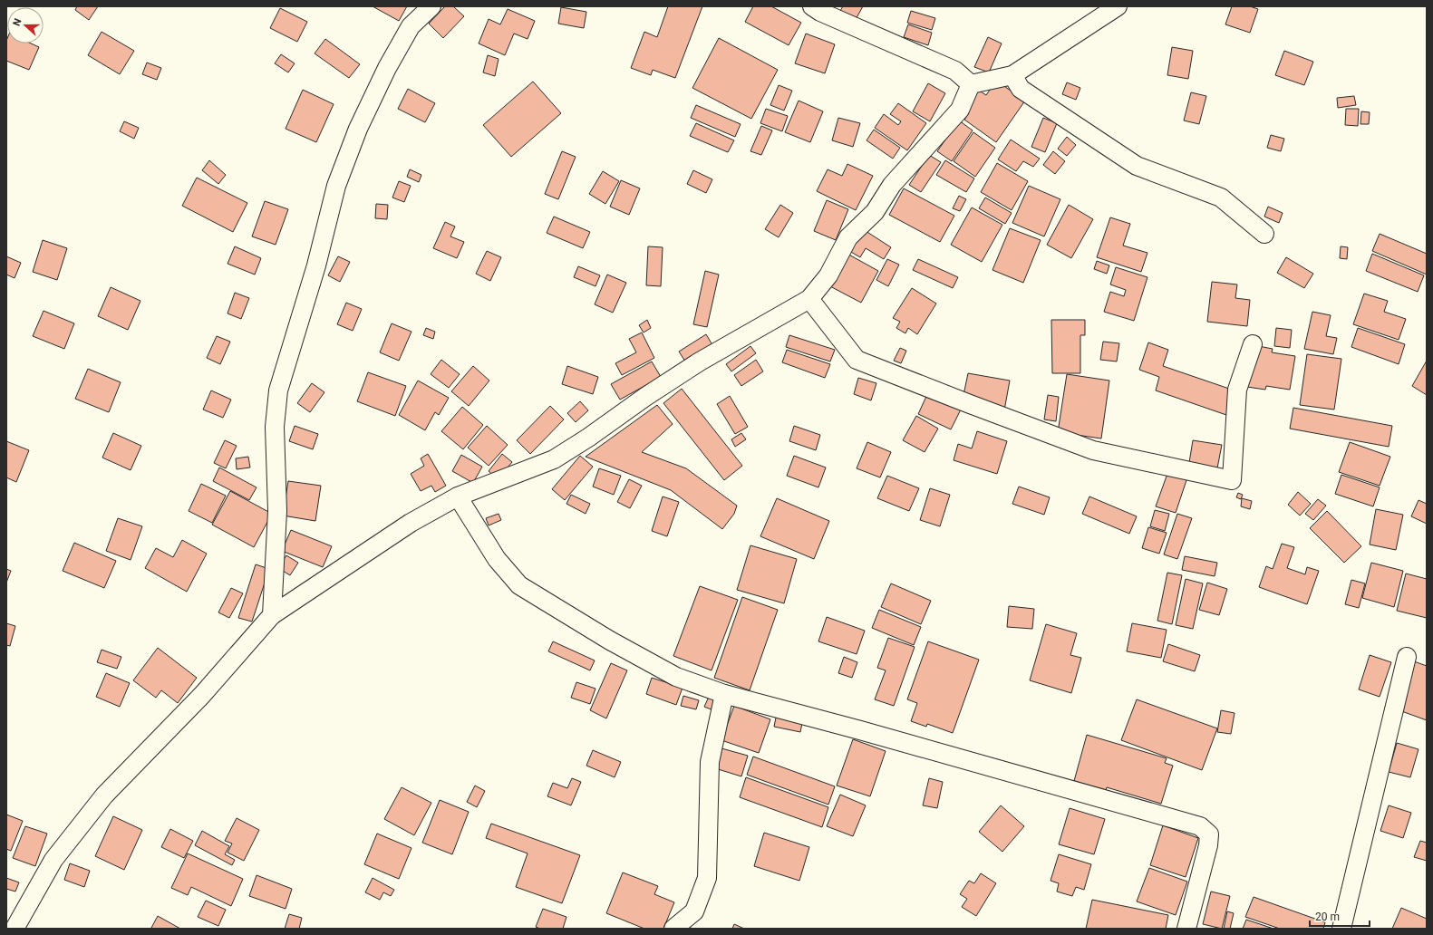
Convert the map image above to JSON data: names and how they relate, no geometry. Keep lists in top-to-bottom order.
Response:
{
  "scale_bar": "20 m",
  "north": "left"
}
